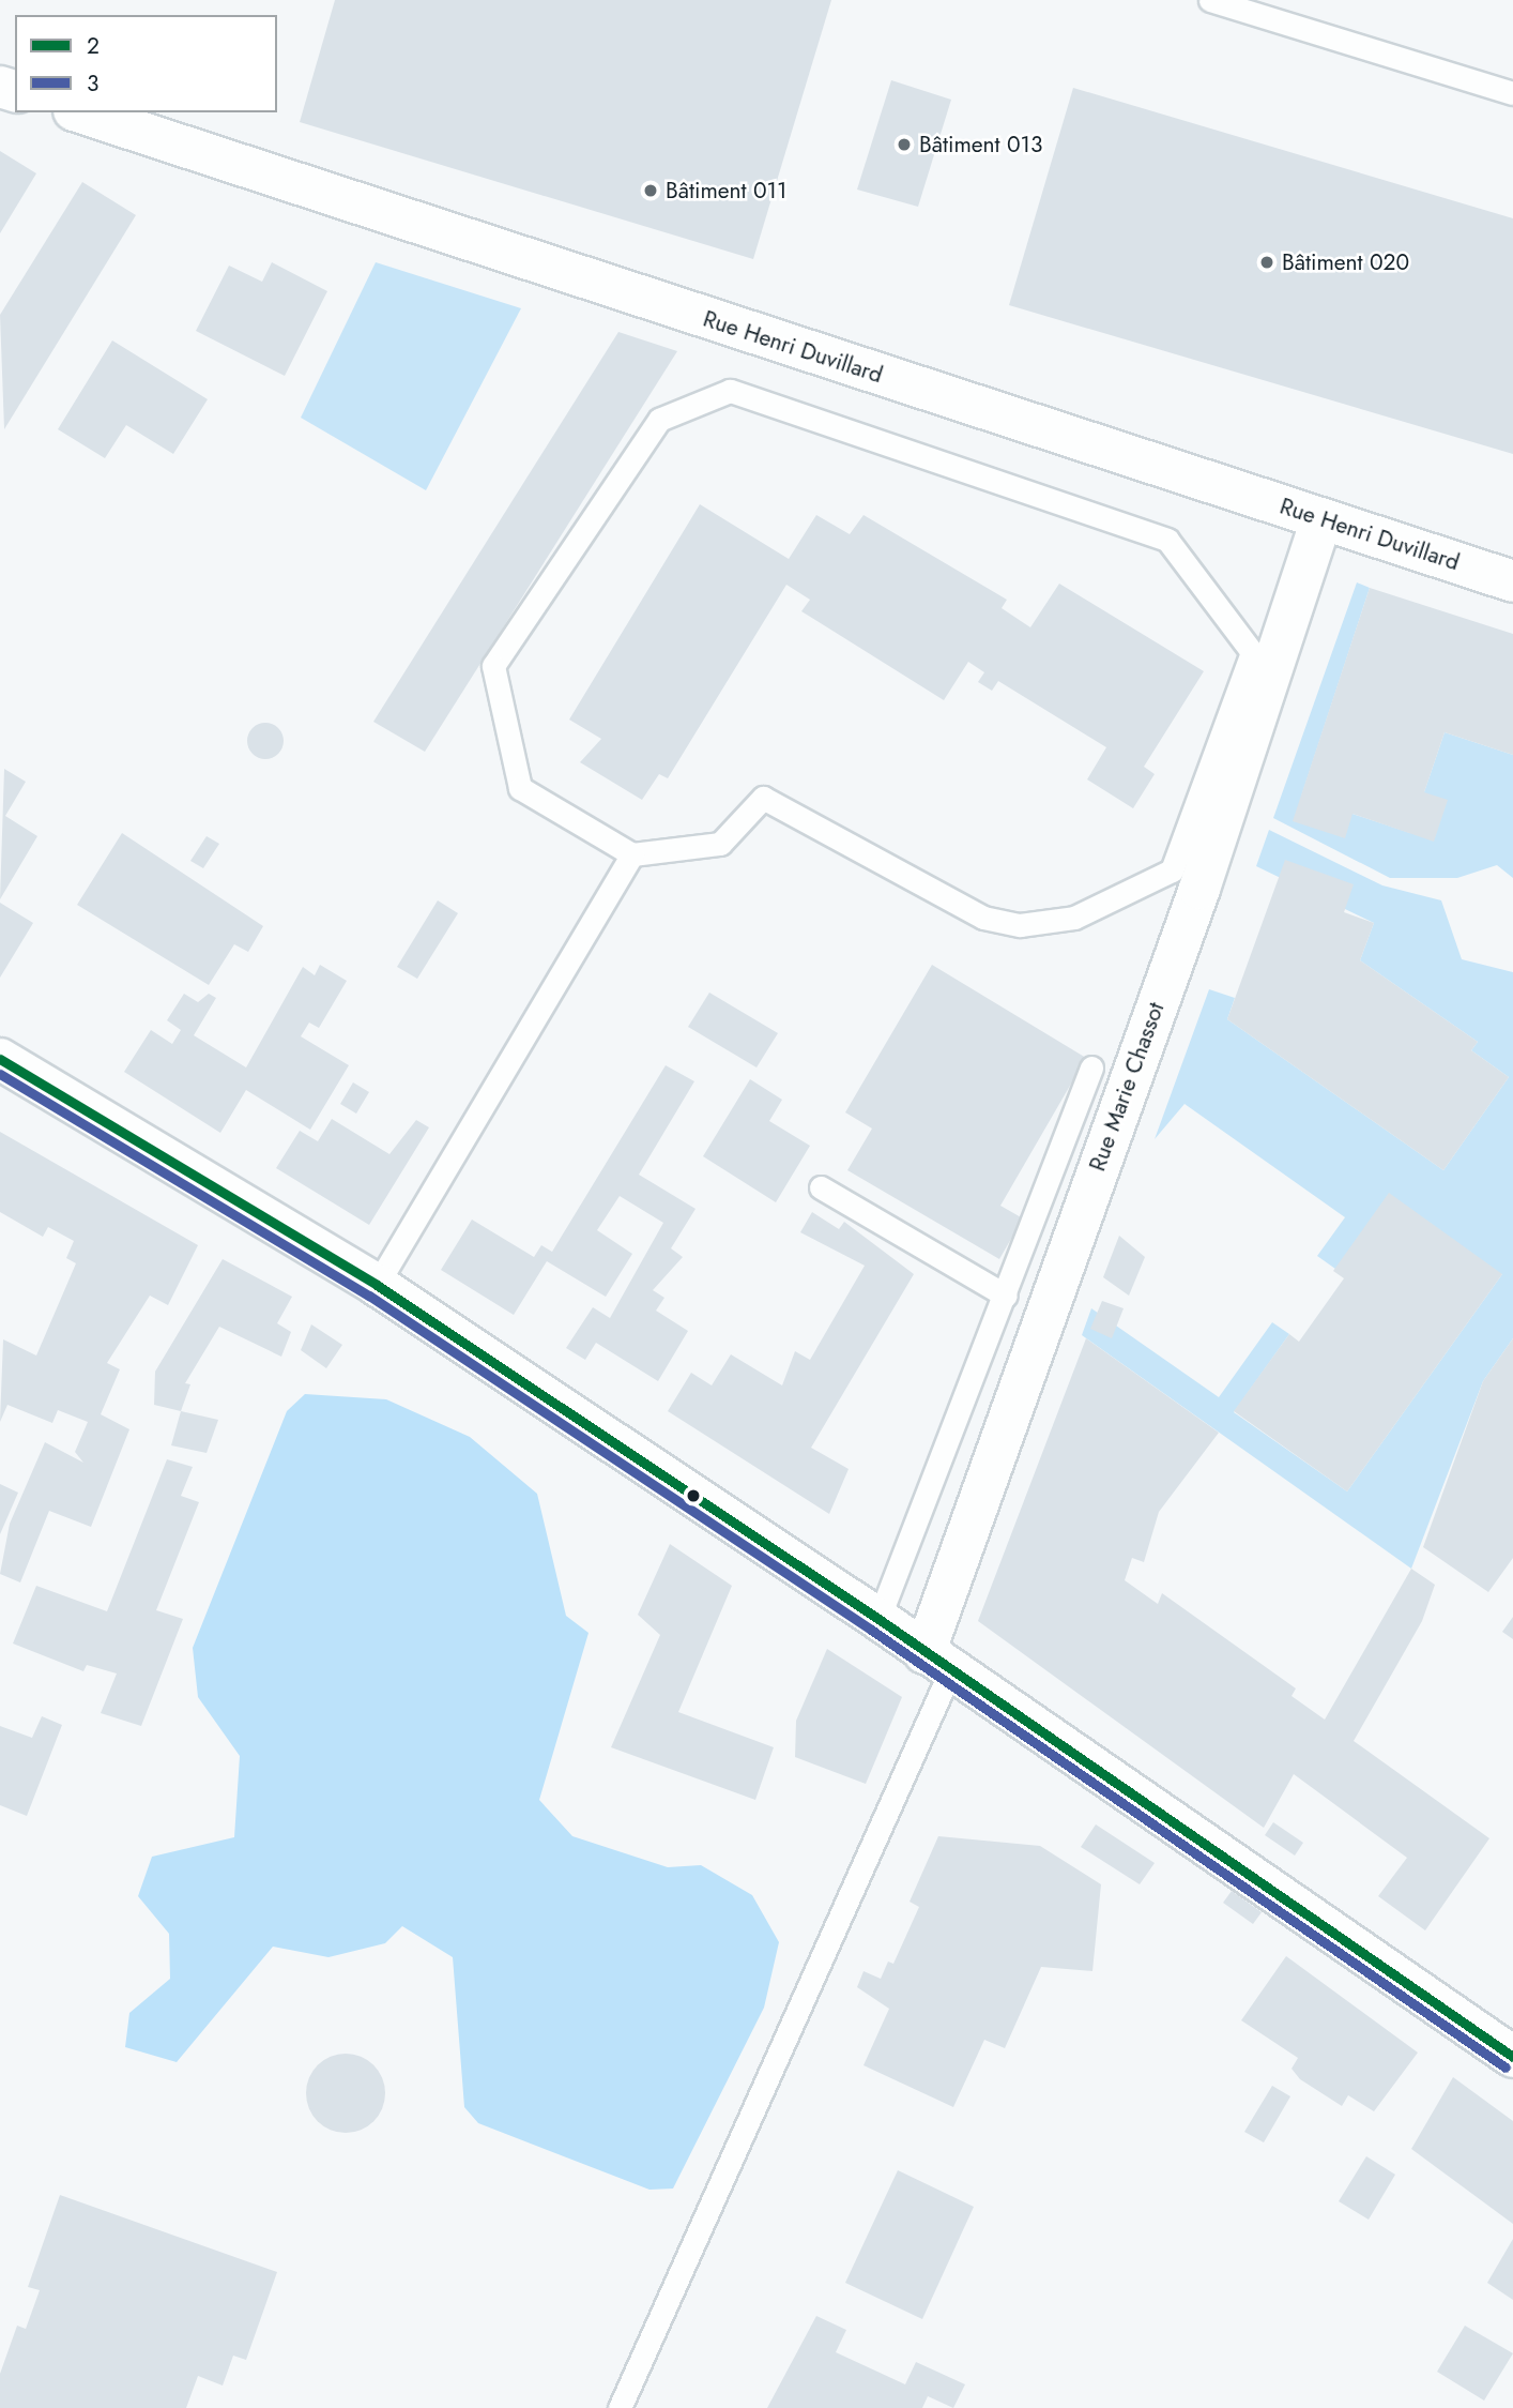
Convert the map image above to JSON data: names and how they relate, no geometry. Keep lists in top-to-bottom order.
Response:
{
  "streets": {
    "street": ["Rue Henri Duvillard", "Rue Marie Chassot"]
  },
  "crossings": [
    ["Rue Henri Duvillard", "Rue Marie Chassot"]
  ],
  "places": ["Bâtiment 013", "Bâtiment 011", "Bâtiment 020"],
  "lines": ["transit line 2", "transit line 3"],
  "legend": ["2", "3"]
}
